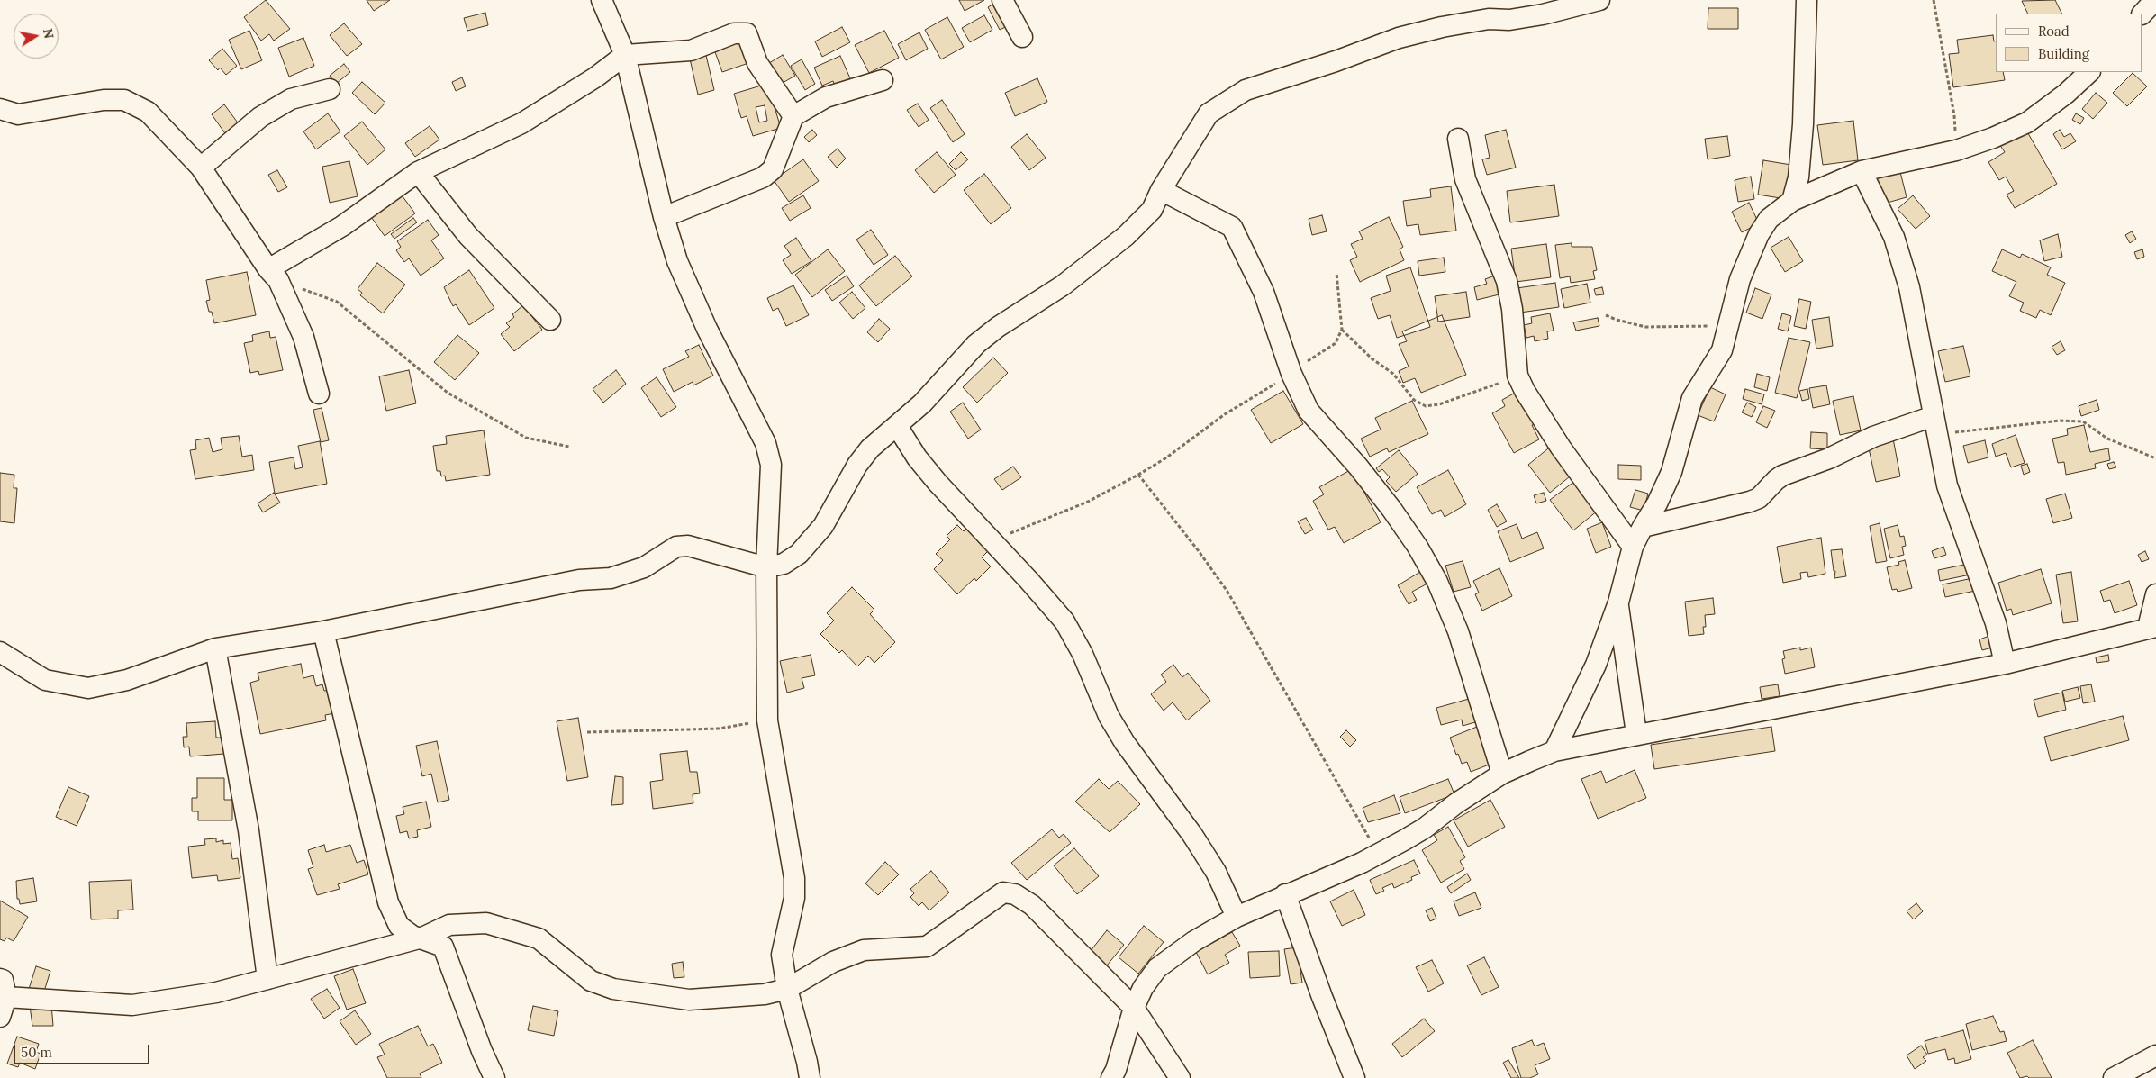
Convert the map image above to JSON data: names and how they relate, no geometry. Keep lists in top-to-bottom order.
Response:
{
  "legend": ["Road", "Building"],
  "scale_bar": "50 m",
  "north": "right"
}
